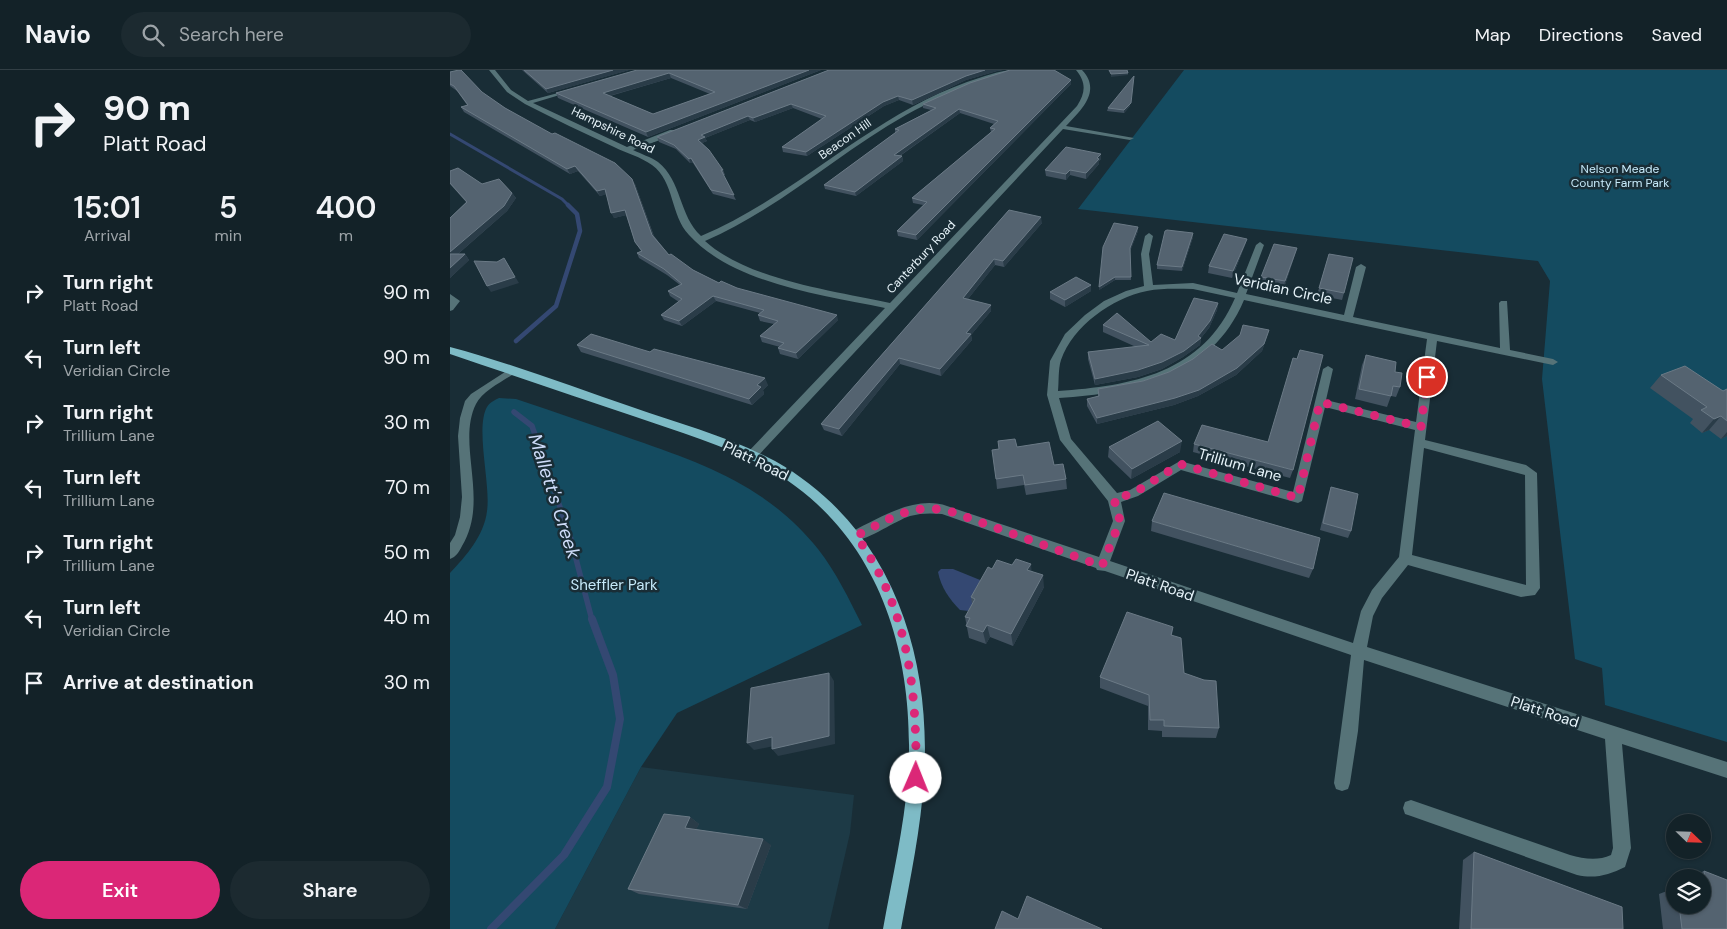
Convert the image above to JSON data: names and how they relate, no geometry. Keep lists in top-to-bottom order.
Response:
{
  "streets": {
    "main road": ["Platt Road"],
    "street": [
      "Hampshire Road",
      "Beacon Hill",
      "Canterbury Road",
      "Veridian Circle",
      "Trillium Lane"
    ]
  },
  "crossings": [
    ["Hampshire Road", "Beacon Hill"],
    ["Hampshire Road", "Canterbury Road"],
    ["Canterbury Road", "Platt Road"],
    ["Veridian Circle", "Platt Road"],
    ["Veridian Circle", "Trillium Lane"]
  ],
  "water": ["Mallett's Creek"],
  "parks": ["Nelson Meade County Farm Park", "Sheffler Park"],
  "north": "bottom right",
  "page": {
    "header": "Navio",
    "search": "Search here",
    "nav": ["Map", "Directions", "Saved"],
    "turn": ["90 m", "Platt Road"],
    "eta": [
      "15:01",
      "Arrival",
      "5",
      "min",
      "400",
      "m"
    ],
    "list": [
      {
        "name": "Turn right",
        "note": "Platt Road",
        "value": "90 m"
      },
      {
        "name": "Turn left",
        "note": "Veridian Circle",
        "value": "90 m"
      },
      {
        "name": "Turn right",
        "note": "Trillium Lane",
        "value": "30 m"
      },
      {
        "name": "Turn left",
        "note": "Trillium Lane",
        "value": "70 m"
      },
      {
        "name": "Turn right",
        "note": "Trillium Lane",
        "value": "50 m"
      },
      {
        "name": "Turn left",
        "note": "Veridian Circle",
        "value": "40 m"
      },
      {
        "name": "Arrive at destination",
        "value": "30 m"
      }
    ],
    "buttons": ["Exit", "Share"]
  }
}
